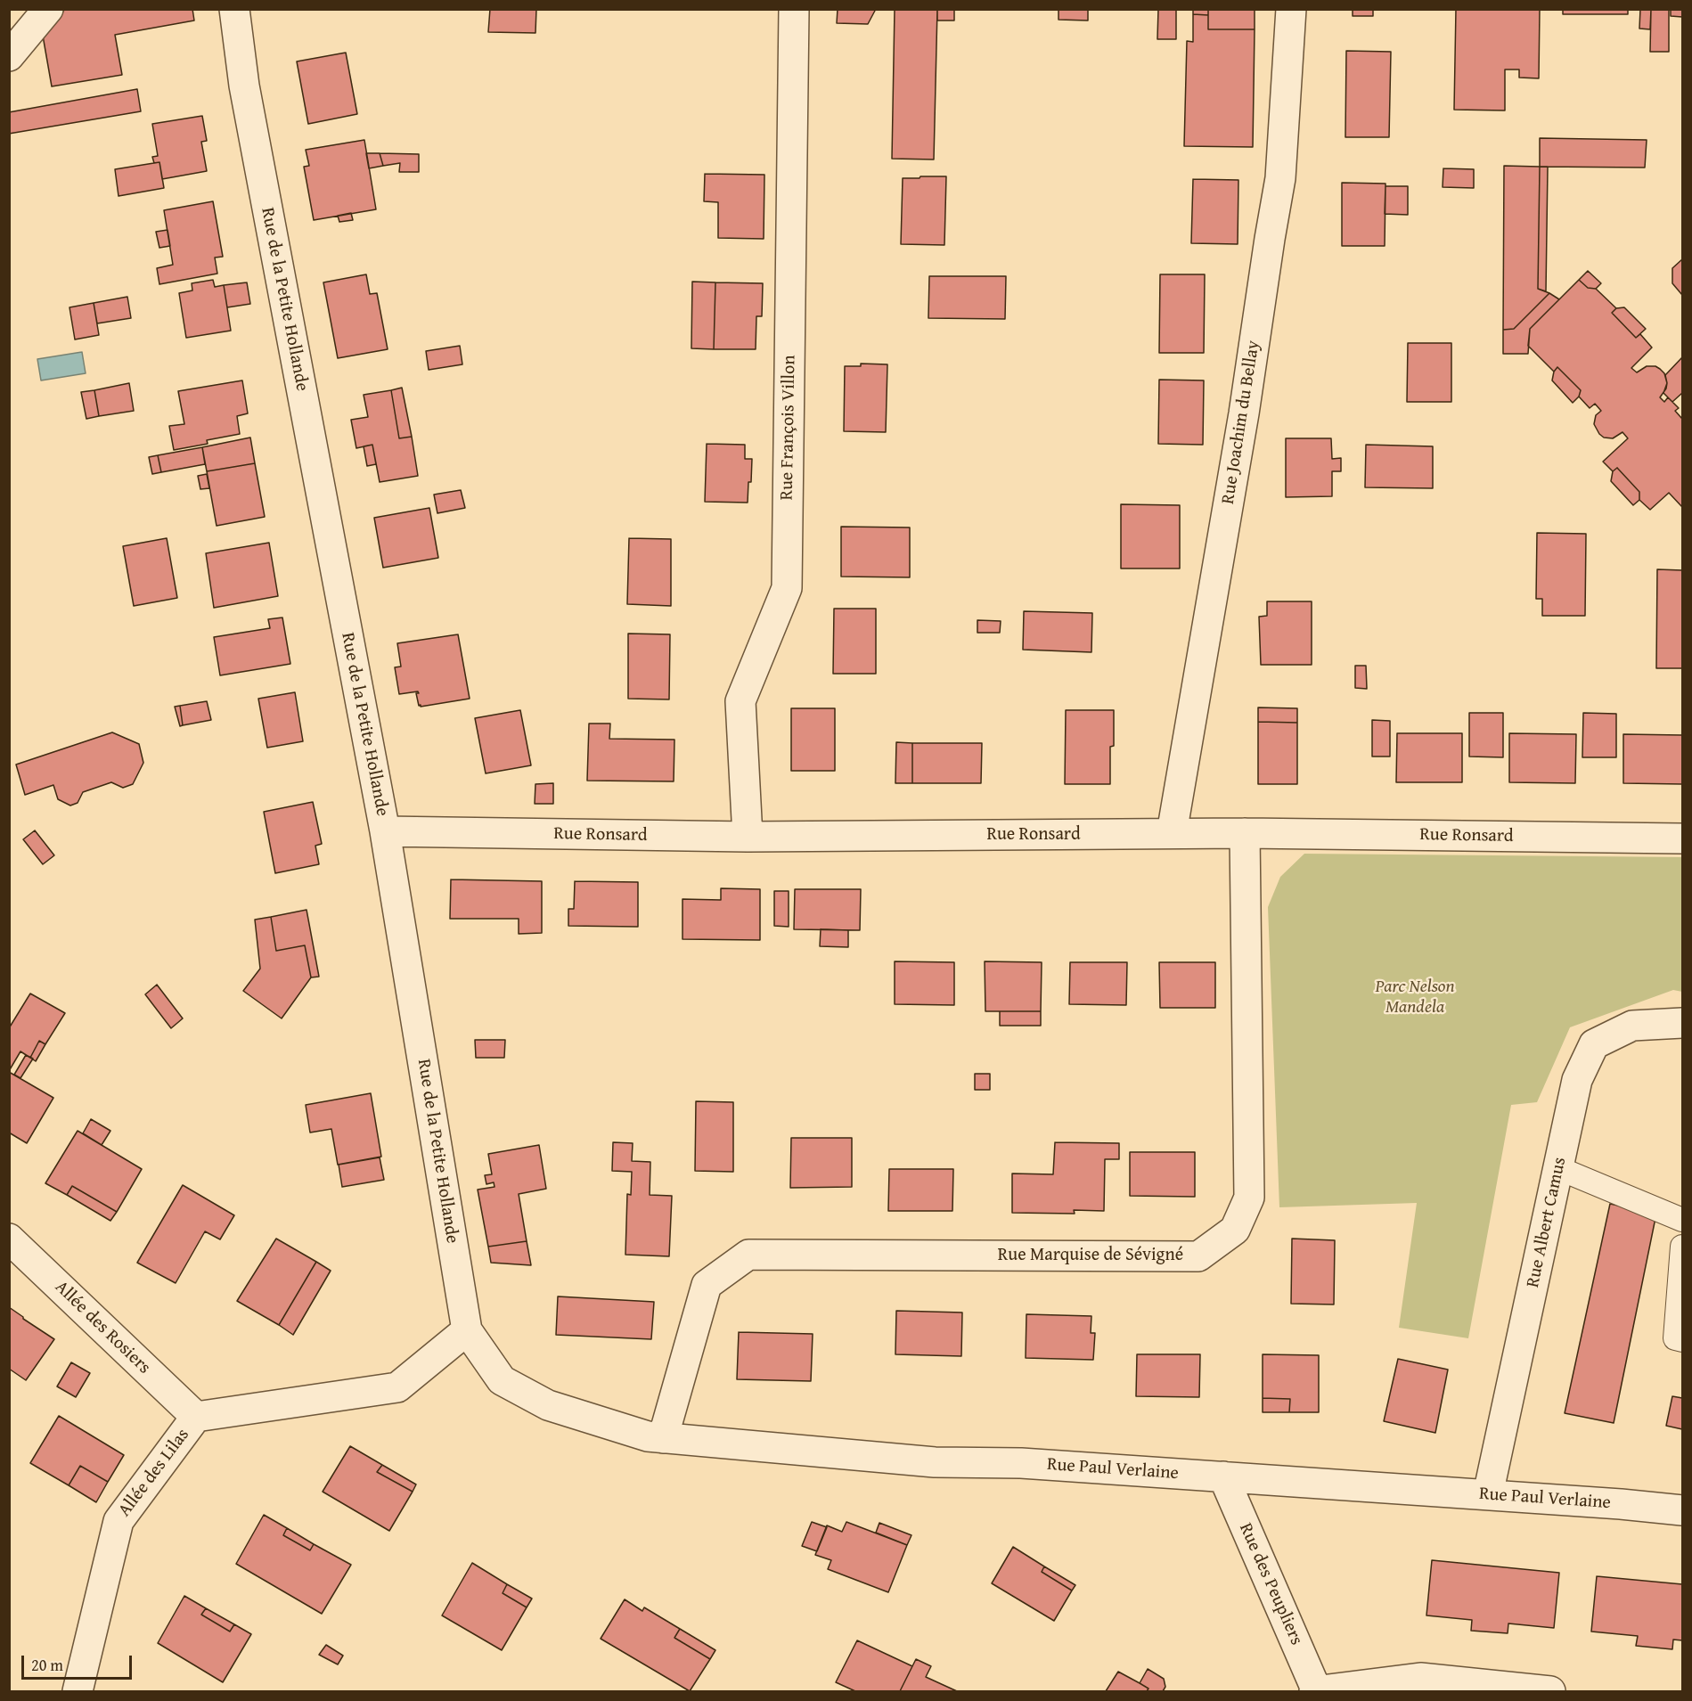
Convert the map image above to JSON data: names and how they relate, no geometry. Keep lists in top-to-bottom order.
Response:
{
  "streets": {
    "street": [
      "Rue de la Petite Hollande",
      "Rue Joachim du Bellay",
      "Rue François Villon",
      "Rue Ronsard",
      "Rue Albert Camus",
      "Rue Marquise de Sévigné",
      "Allée des Rosiers",
      "Rue Paul Verlaine",
      "Allée des Lilas",
      "Rue des Peupliers"
    ]
  },
  "crossings": [
    ["Rue de la Petite Hollande", "Rue Ronsard"],
    ["Rue de la Petite Hollande", "Rue Paul Verlaine"],
    ["Rue de la Petite Hollande", "Allée des Lilas"],
    ["Rue Joachim du Bellay", "Rue Ronsard"],
    ["Rue François Villon", "Rue Ronsard"],
    ["Rue Ronsard", "Rue Marquise de Sévigné"],
    ["Rue Albert Camus", "Rue Paul Verlaine"],
    ["Rue Marquise de Sévigné", "Rue Paul Verlaine"],
    ["Allée des Rosiers", "Allée des Lilas"],
    ["Rue Paul Verlaine", "Rue des Peupliers"]
  ],
  "parks": ["Parc Nelson Mandela"],
  "scale_bar": "20 m"
}
